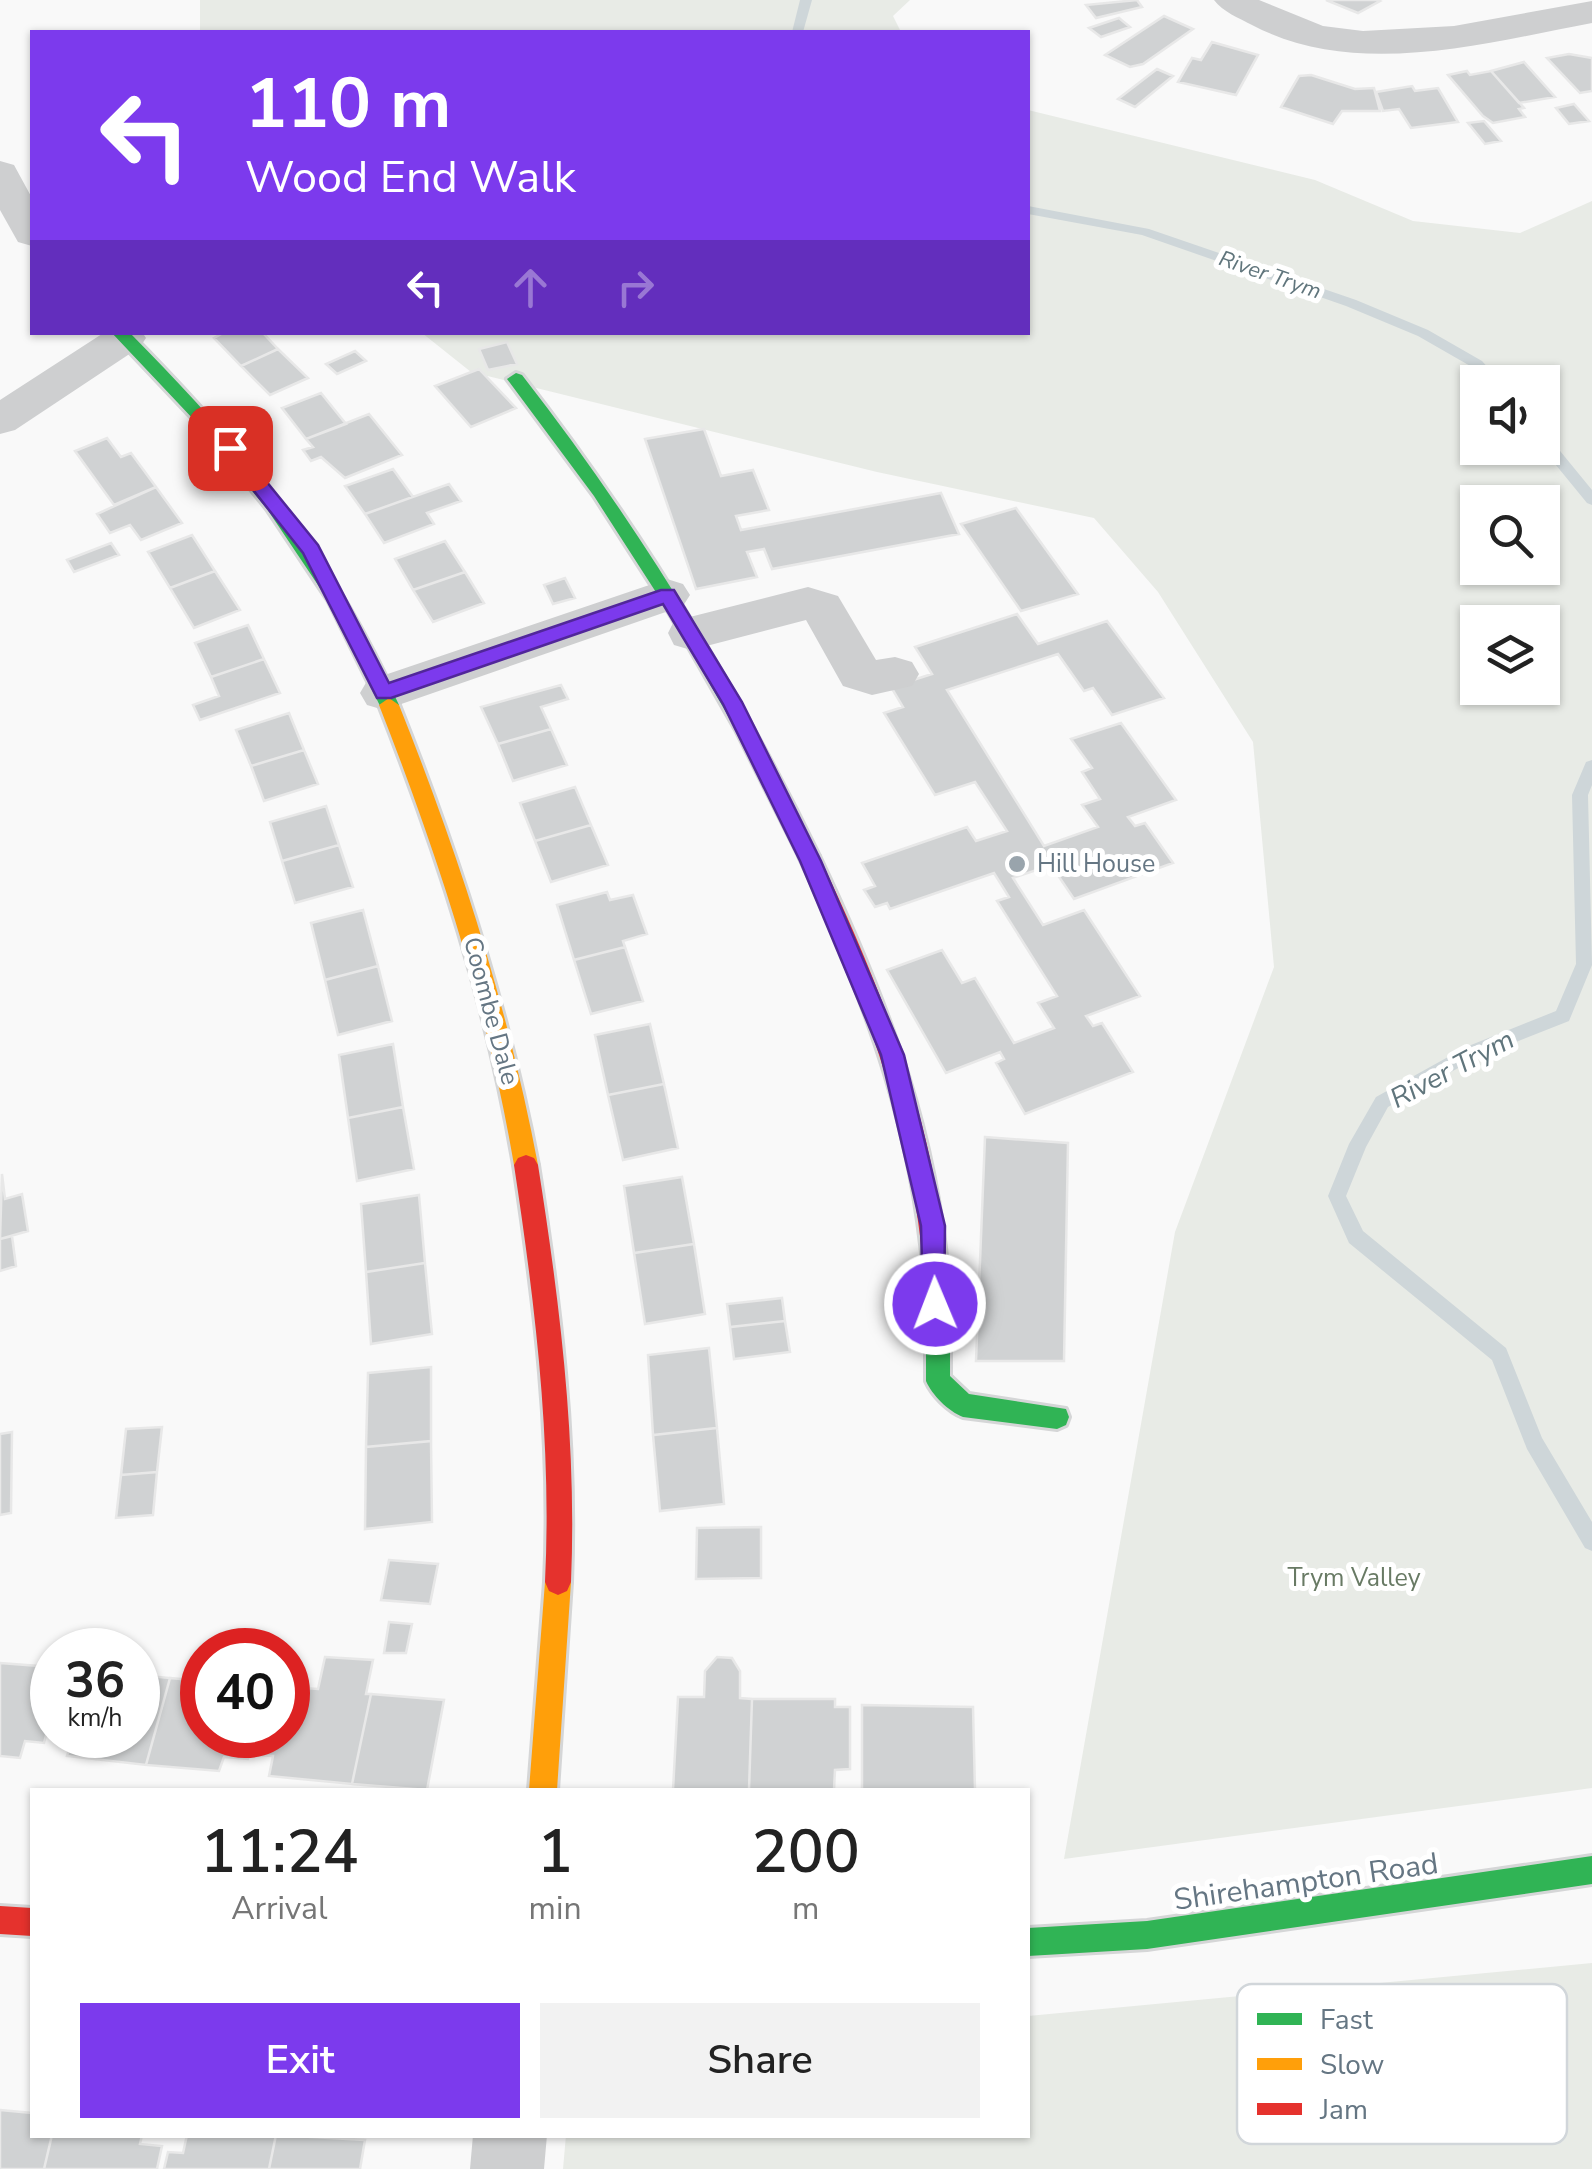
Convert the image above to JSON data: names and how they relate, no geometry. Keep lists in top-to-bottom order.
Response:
{
  "streets": {
    "street": ["Coombe Dale", "Shirehampton Road"]
  },
  "water": ["River Trym"],
  "parks": ["Trym Valley"],
  "places": ["Hill House"],
  "legend": ["Fast", "Slow", "Jam"],
  "page": {
    "turn": ["110 m", "Wood End Walk"],
    "speed": "36 km/h",
    "limit": "40",
    "eta": [
      "11:24",
      "Arrival",
      "1",
      "min",
      "200",
      "m"
    ],
    "buttons": ["Exit", "Share"]
  }
}
